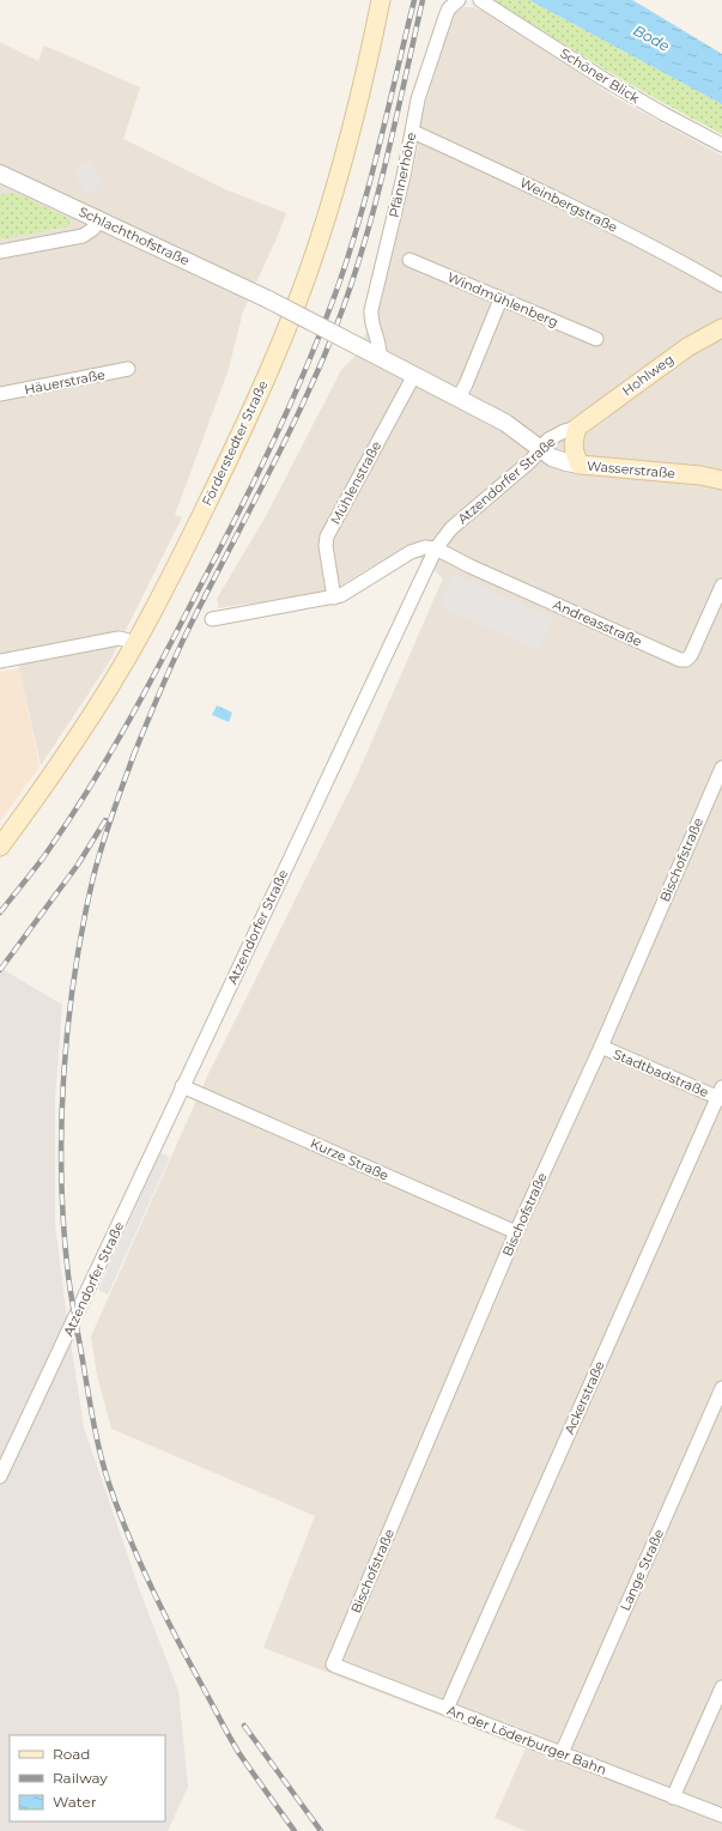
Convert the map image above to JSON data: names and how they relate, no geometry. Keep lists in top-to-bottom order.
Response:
{
  "streets": {
    "main road": ["Hohlweg", "Förderstedter Straße", "Wasserstraße"],
    "street": [
      "Schöner Blick",
      "Pfännerhöhe",
      "Weinbergstraße",
      "Schlachthofstraße",
      "Windmühlenberg",
      "Häuerstraße",
      "Atzendorfer Straße",
      "Mühlenstraße",
      "Andreasstraße",
      "Bischofstraße",
      "Stadtbadstraße",
      "Kurze Straße",
      "Ackerstraße",
      "Lange Straße",
      "An der Löderburger Bahn"
    ]
  },
  "crossings": [
    ["Pfännerhöhe", "Weinbergstraße"],
    ["Pfännerhöhe", "Schlachthofstraße"],
    ["Hohlweg", "Wasserstraße"],
    ["Hohlweg", "Atzendorfer Straße"],
    ["Wasserstraße", "Atzendorfer Straße"],
    ["Atzendorfer Straße", "Andreasstraße"],
    ["Atzendorfer Straße", "Kurze Straße"],
    ["Bischofstraße", "Stadtbadstraße"],
    ["Bischofstraße", "Kurze Straße"],
    ["Bischofstraße", "An der Löderburger Bahn"],
    ["Stadtbadstraße", "Ackerstraße"],
    ["Ackerstraße", "An der Löderburger Bahn"],
    ["Lange Straße", "An der Löderburger Bahn"]
  ],
  "water": ["Bode"],
  "legend": ["Road", "Railway", "Water"]
}
